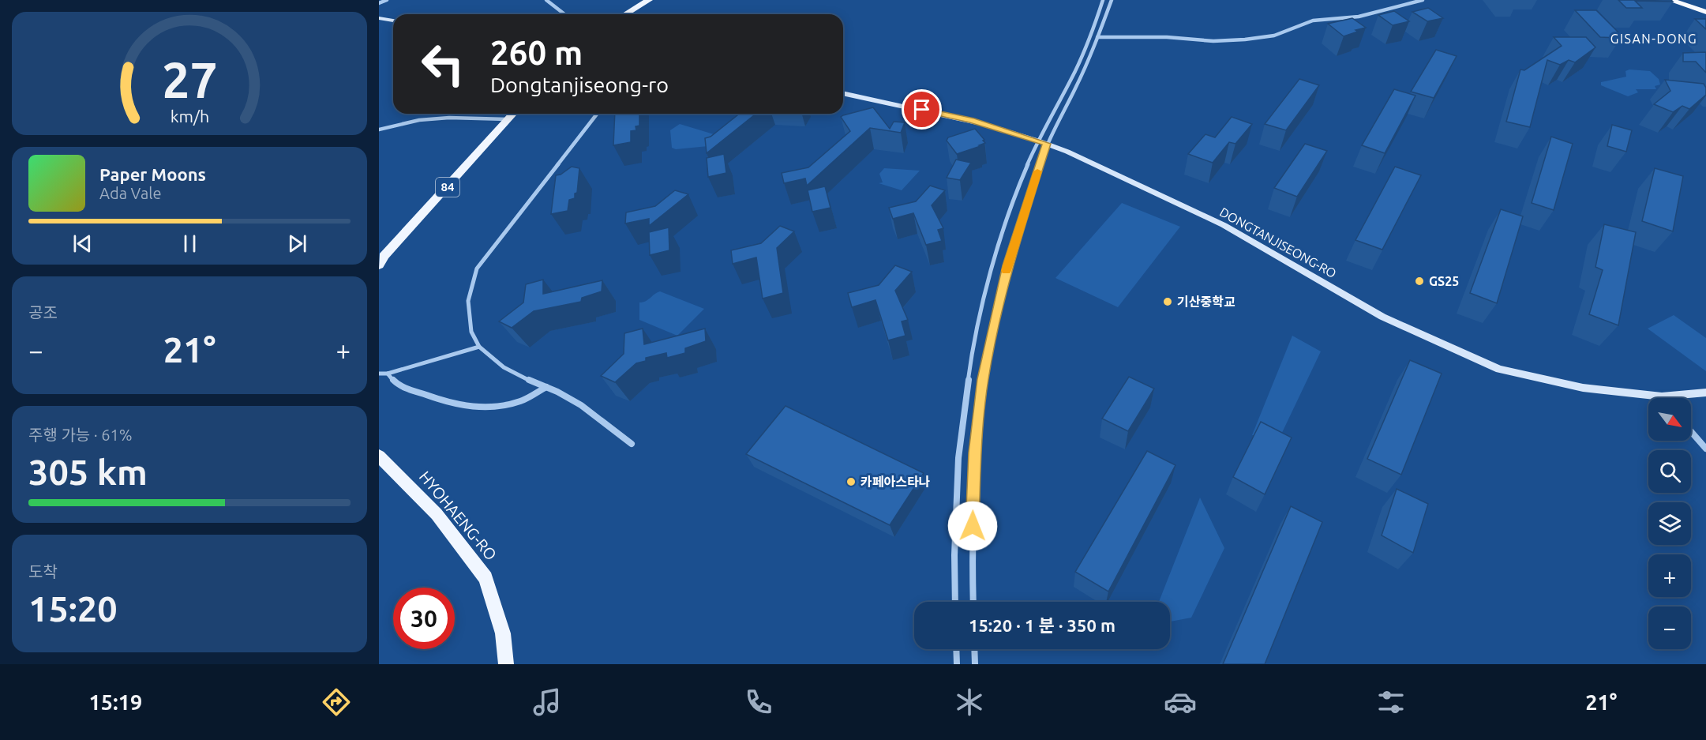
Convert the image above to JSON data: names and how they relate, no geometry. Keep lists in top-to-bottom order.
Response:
{
  "streets": {
    "main road": ["84", "DONGTANJISEONG-RO", "HYOHAENG-RO"]
  },
  "districts": ["GISAN-DONG"],
  "places": ["GS25", "기산중학교", "카페아스타나"],
  "north": "bottom right",
  "page": {
    "turn": ["260 m", "Dongtanjiseong-ro"],
    "song": ["Paper Moons", "Ada Vale"],
    "tile": [
      "공조",
      ["주행 가능 · 61%", "305 km"],
      ["도착", "15:20"]
    ],
    "heat": ["−", "21°", "+"],
    "map_buttons": ["+", "−"],
    "limit": "30",
    "trip": "15:20 · 1 분 · 350 m",
    "tabs": ["15:19", "21°"],
    "gauge": ["27", "km/h"]
  }
}
